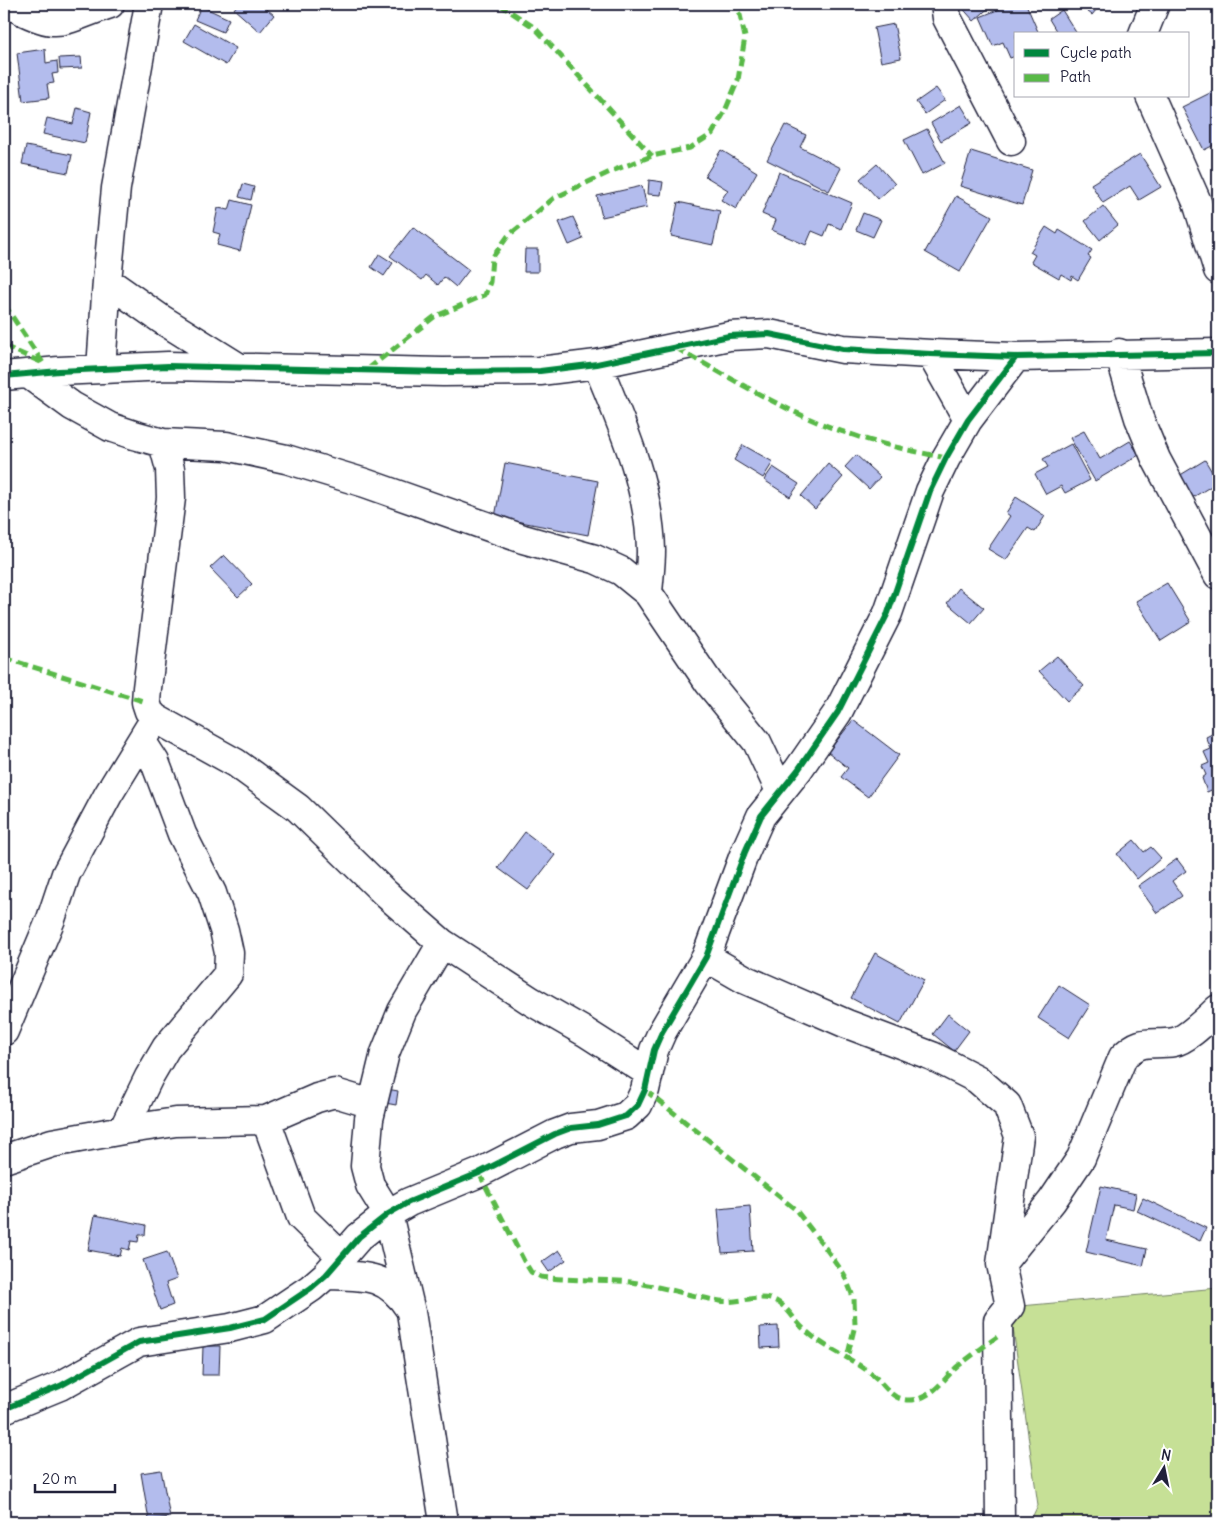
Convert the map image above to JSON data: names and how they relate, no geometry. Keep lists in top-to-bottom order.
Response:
{
  "legend": ["Cycle path", "Path"],
  "scale_bar": "20 m",
  "north": "top"
}
